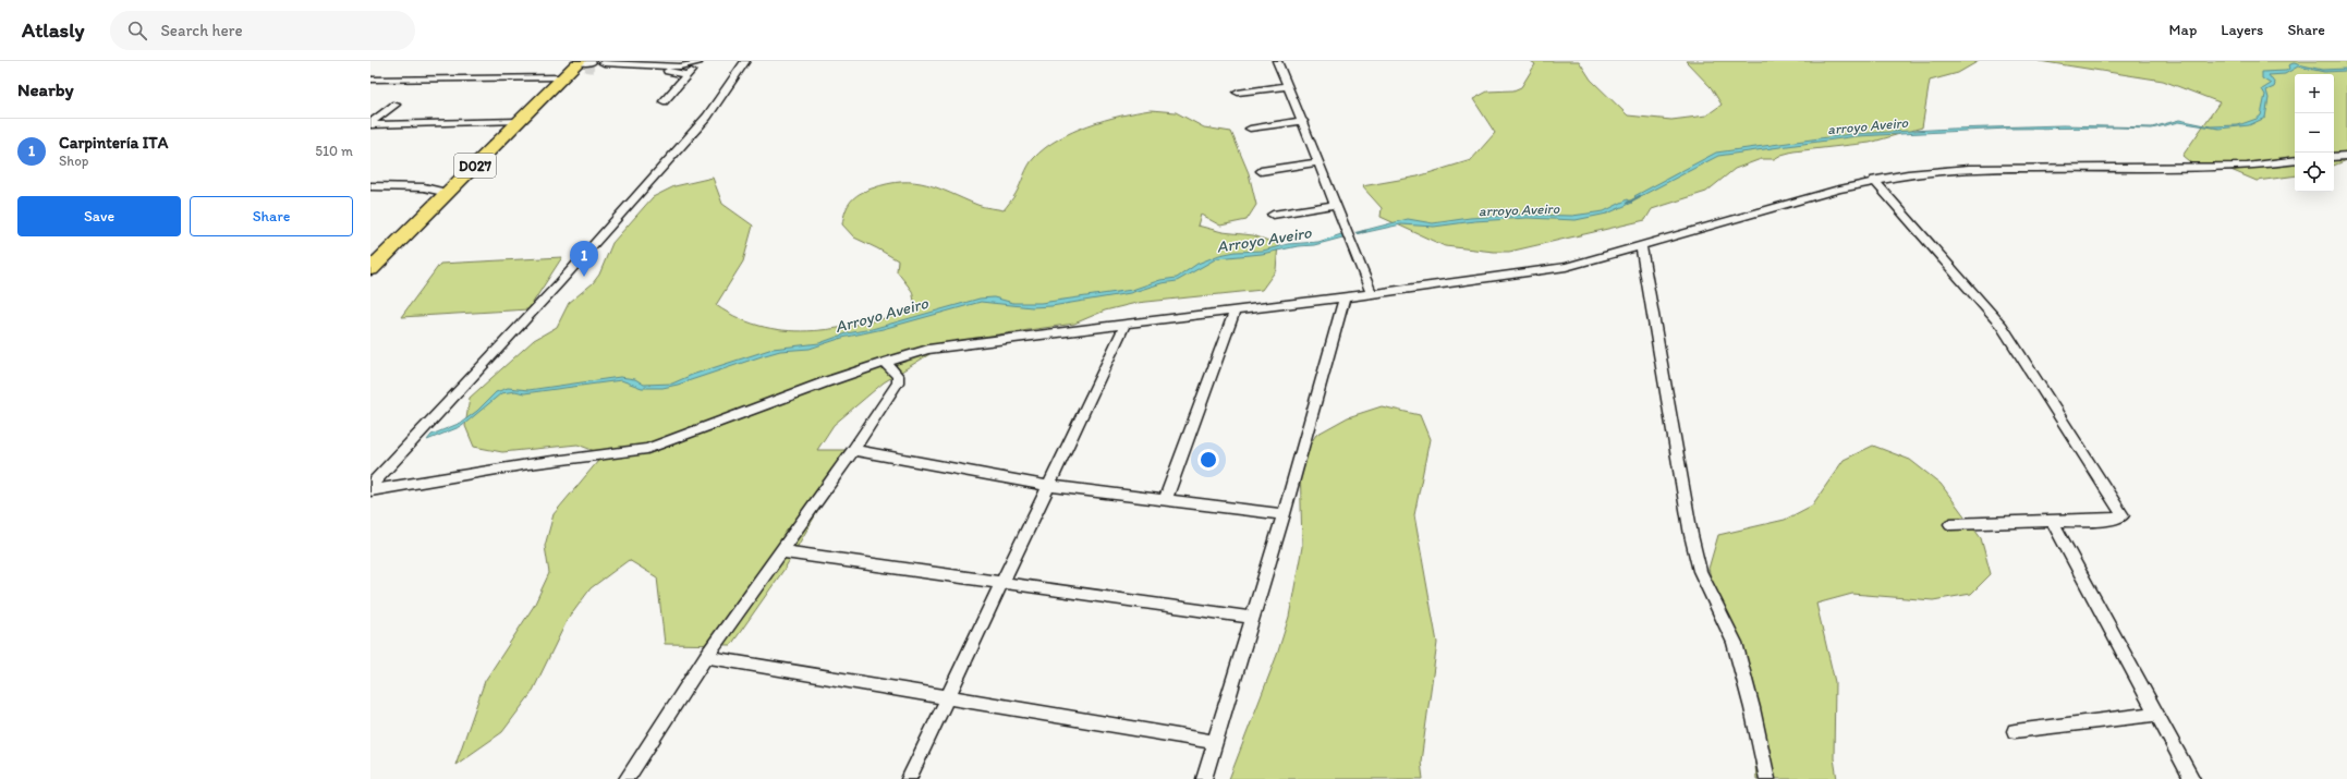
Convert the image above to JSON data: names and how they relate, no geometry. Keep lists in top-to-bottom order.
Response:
{
  "streets": {
    "main road": ["D027"]
  },
  "water": ["arroyo Aveiro", "Arroyo Aveiro"],
  "page": {
    "header": "Atlasly",
    "search": "Search here",
    "nav": ["Map", "Layers", "Share"],
    "heading": "Nearby",
    "map_buttons": ["+", "−"],
    "list": [
      {
        "mark": "1",
        "name": "Carpintería ITA",
        "note": "Shop",
        "value": "510 m"
      }
    ],
    "buttons": ["Save", "Share"],
    "pins": "1"
  }
}
